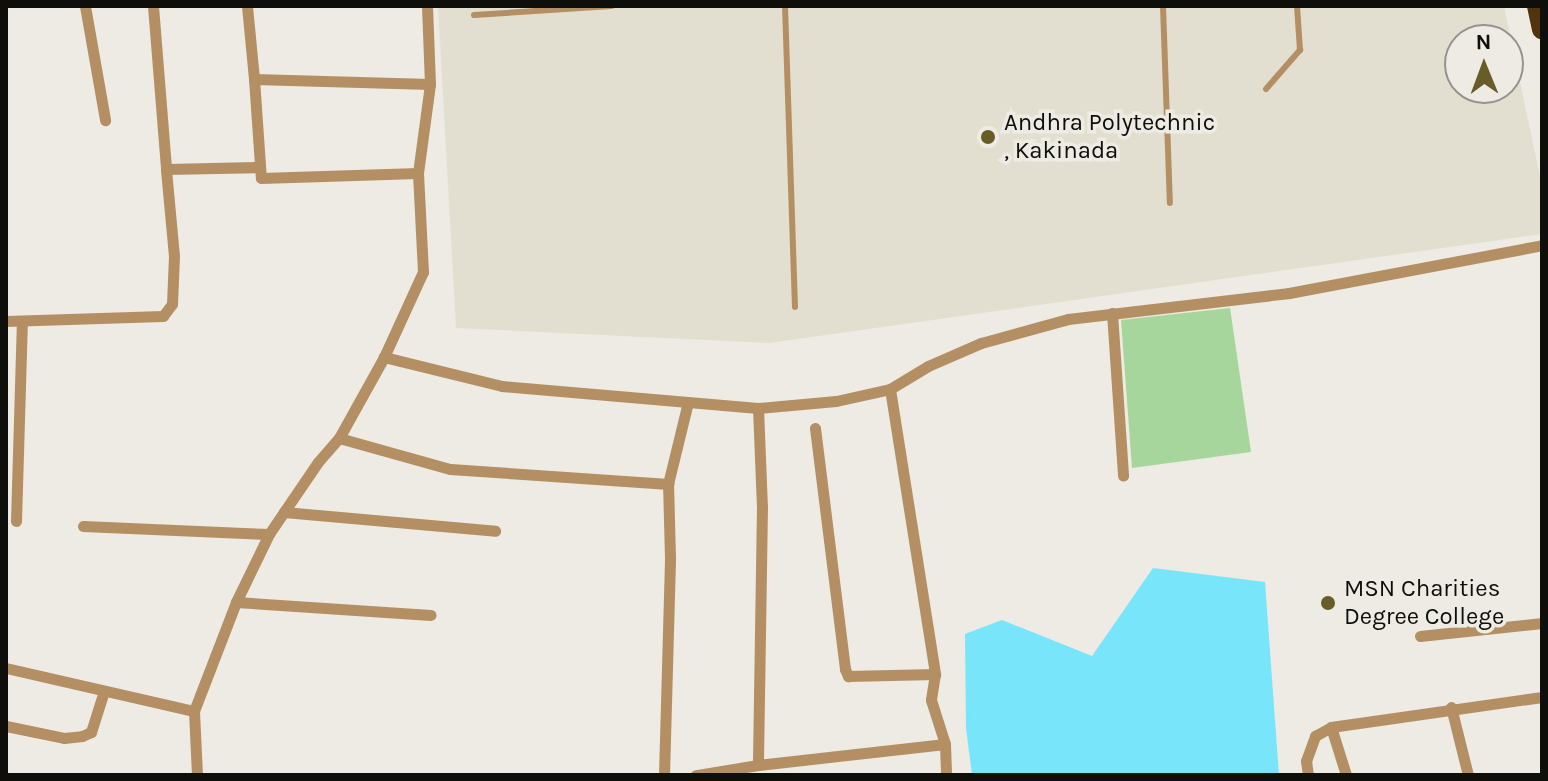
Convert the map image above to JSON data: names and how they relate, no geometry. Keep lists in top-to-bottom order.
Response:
{
  "places": ["Andhra Polytechnic , Kakinada", "MSN Charities Degree College"],
  "north": "top"
}
